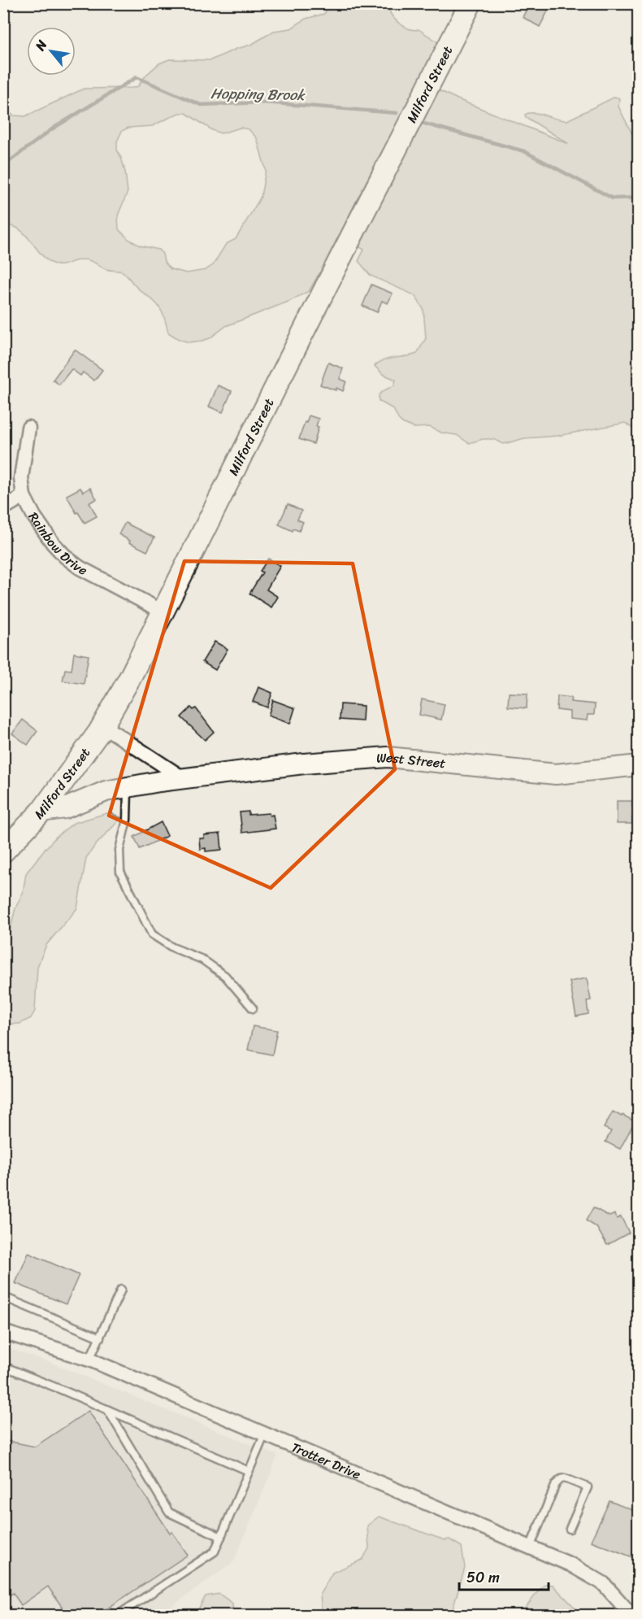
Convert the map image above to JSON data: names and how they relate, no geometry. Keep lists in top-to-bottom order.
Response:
{
  "streets": {
    "main road": ["Milford Street"],
    "street": ["Rainbow Drive", "West Street", "Trotter Drive"]
  },
  "crossings": [
    ["Milford Street", "Rainbow Drive"],
    ["Milford Street", "West Street"]
  ],
  "water": ["Hopping Brook"],
  "scale_bar": "50 m",
  "north": "top left"
}
